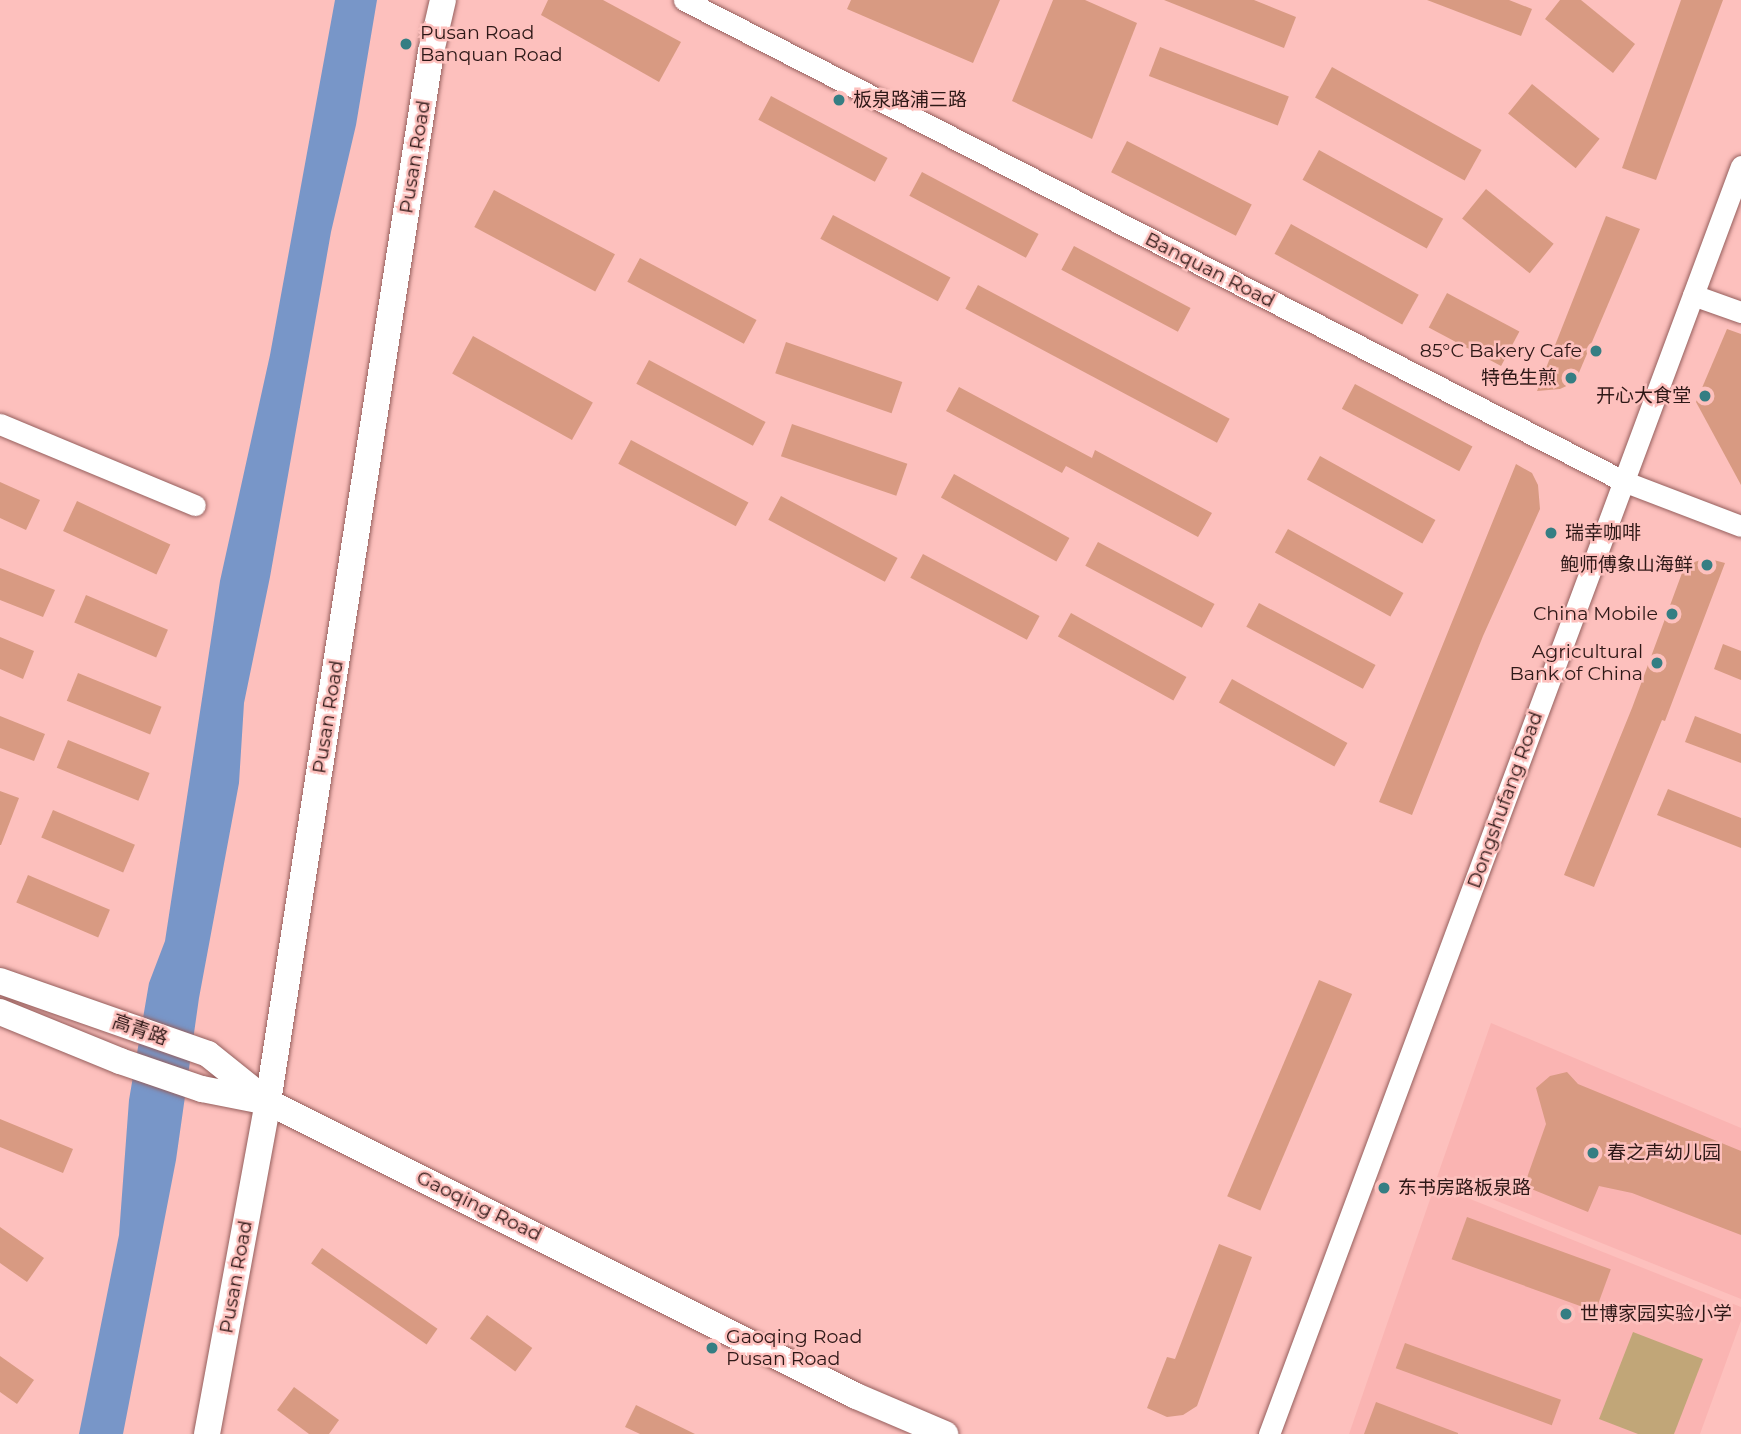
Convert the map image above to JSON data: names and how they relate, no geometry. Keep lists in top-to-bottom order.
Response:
{
  "streets": {
    "main road": ["Pusan Road", "高青路", "Gaoqing Road"],
    "street": ["Banquan Road", "Dongshufang Road"]
  },
  "crossings": [
    ["Pusan Road", "高青路"],
    ["Pusan Road", "Gaoqing Road"],
    ["Banquan Road", "Dongshufang Road"],
    ["高青路", "Gaoqing Road"]
  ],
  "places": [
    "Pusan Road Banquan Road",
    "板泉路浦三路",
    "85°C Bakery Cafe",
    "特色生煎",
    "开心大食堂",
    "瑞幸咖啡",
    "鲍师傅象山海鲜",
    "China Mobile",
    "Agricultural Bank of China",
    "春之声幼儿园",
    "东书房路板泉路",
    "世博家园实验小学",
    "Gaoqing Road Pusan Road"
  ]
}
